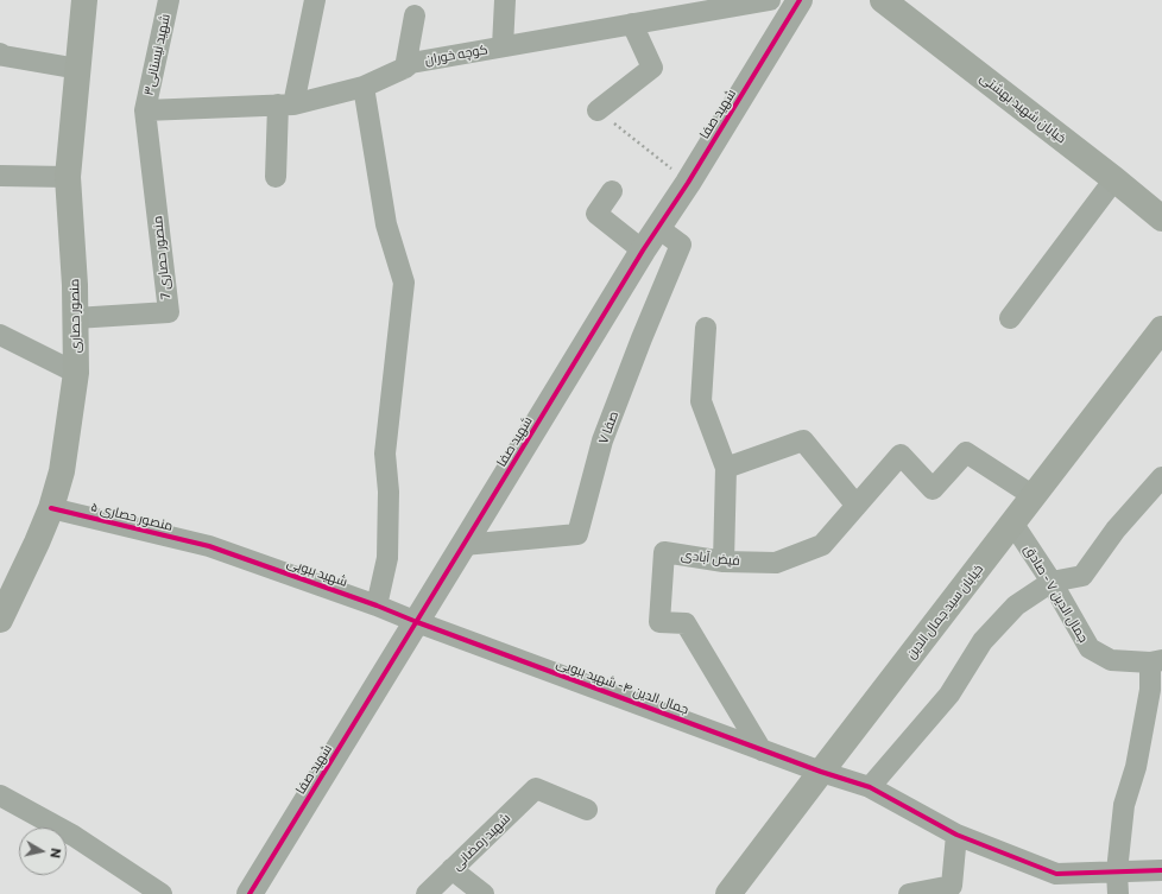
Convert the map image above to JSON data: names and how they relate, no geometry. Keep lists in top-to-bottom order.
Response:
{
  "streets": {
    "main road": ["خیابان شهید بهشتی", "منصور حصاری", "خیابان سید جمال الدین"],
    "street": [
      "شهید نیستانی۳",
      "کوچه خوران",
      "شهید صفا",
      "منصور حصاری 7",
      "صفا ۷",
      "منصور حصاری ۵",
      "فیض آبادی",
      "شهید ببویی",
      "جمال الدین ۷ - صادق",
      "جمال الدین ۴- شهید ببویی",
      "شهید رمضانی"
    ]
  },
  "crossings": [
    ["شهید نیستانی۳", "کوچه خوران"],
    ["شهید نیستانی۳", "منصور حصاری 7"],
    ["کوچه خوران", "منصور حصاری 7"],
    ["شهید صفا", "صفا ۷"],
    ["شهید صفا", "شهید ببویی"],
    ["شهید صفا", "جمال الدین ۴- شهید ببویی"],
    ["منصور حصاری 7", "منصور حصاری"],
    ["منصور حصاری", "منصور حصاری ۵"],
    ["منصور حصاری ۵", "شهید ببویی"],
    ["فیض آبادی", "خیابان سید جمال الدین"],
    ["فیض آبادی", "جمال الدین ۴- شهید ببویی"],
    ["شهید ببویی", "جمال الدین ۴- شهید ببویی"],
    ["جمال الدین ۷ - صادق", "خیابان سید جمال الدین"],
    ["خیابان سید جمال الدین", "جمال الدین ۴- شهید ببویی"]
  ],
  "north": "right"
}
